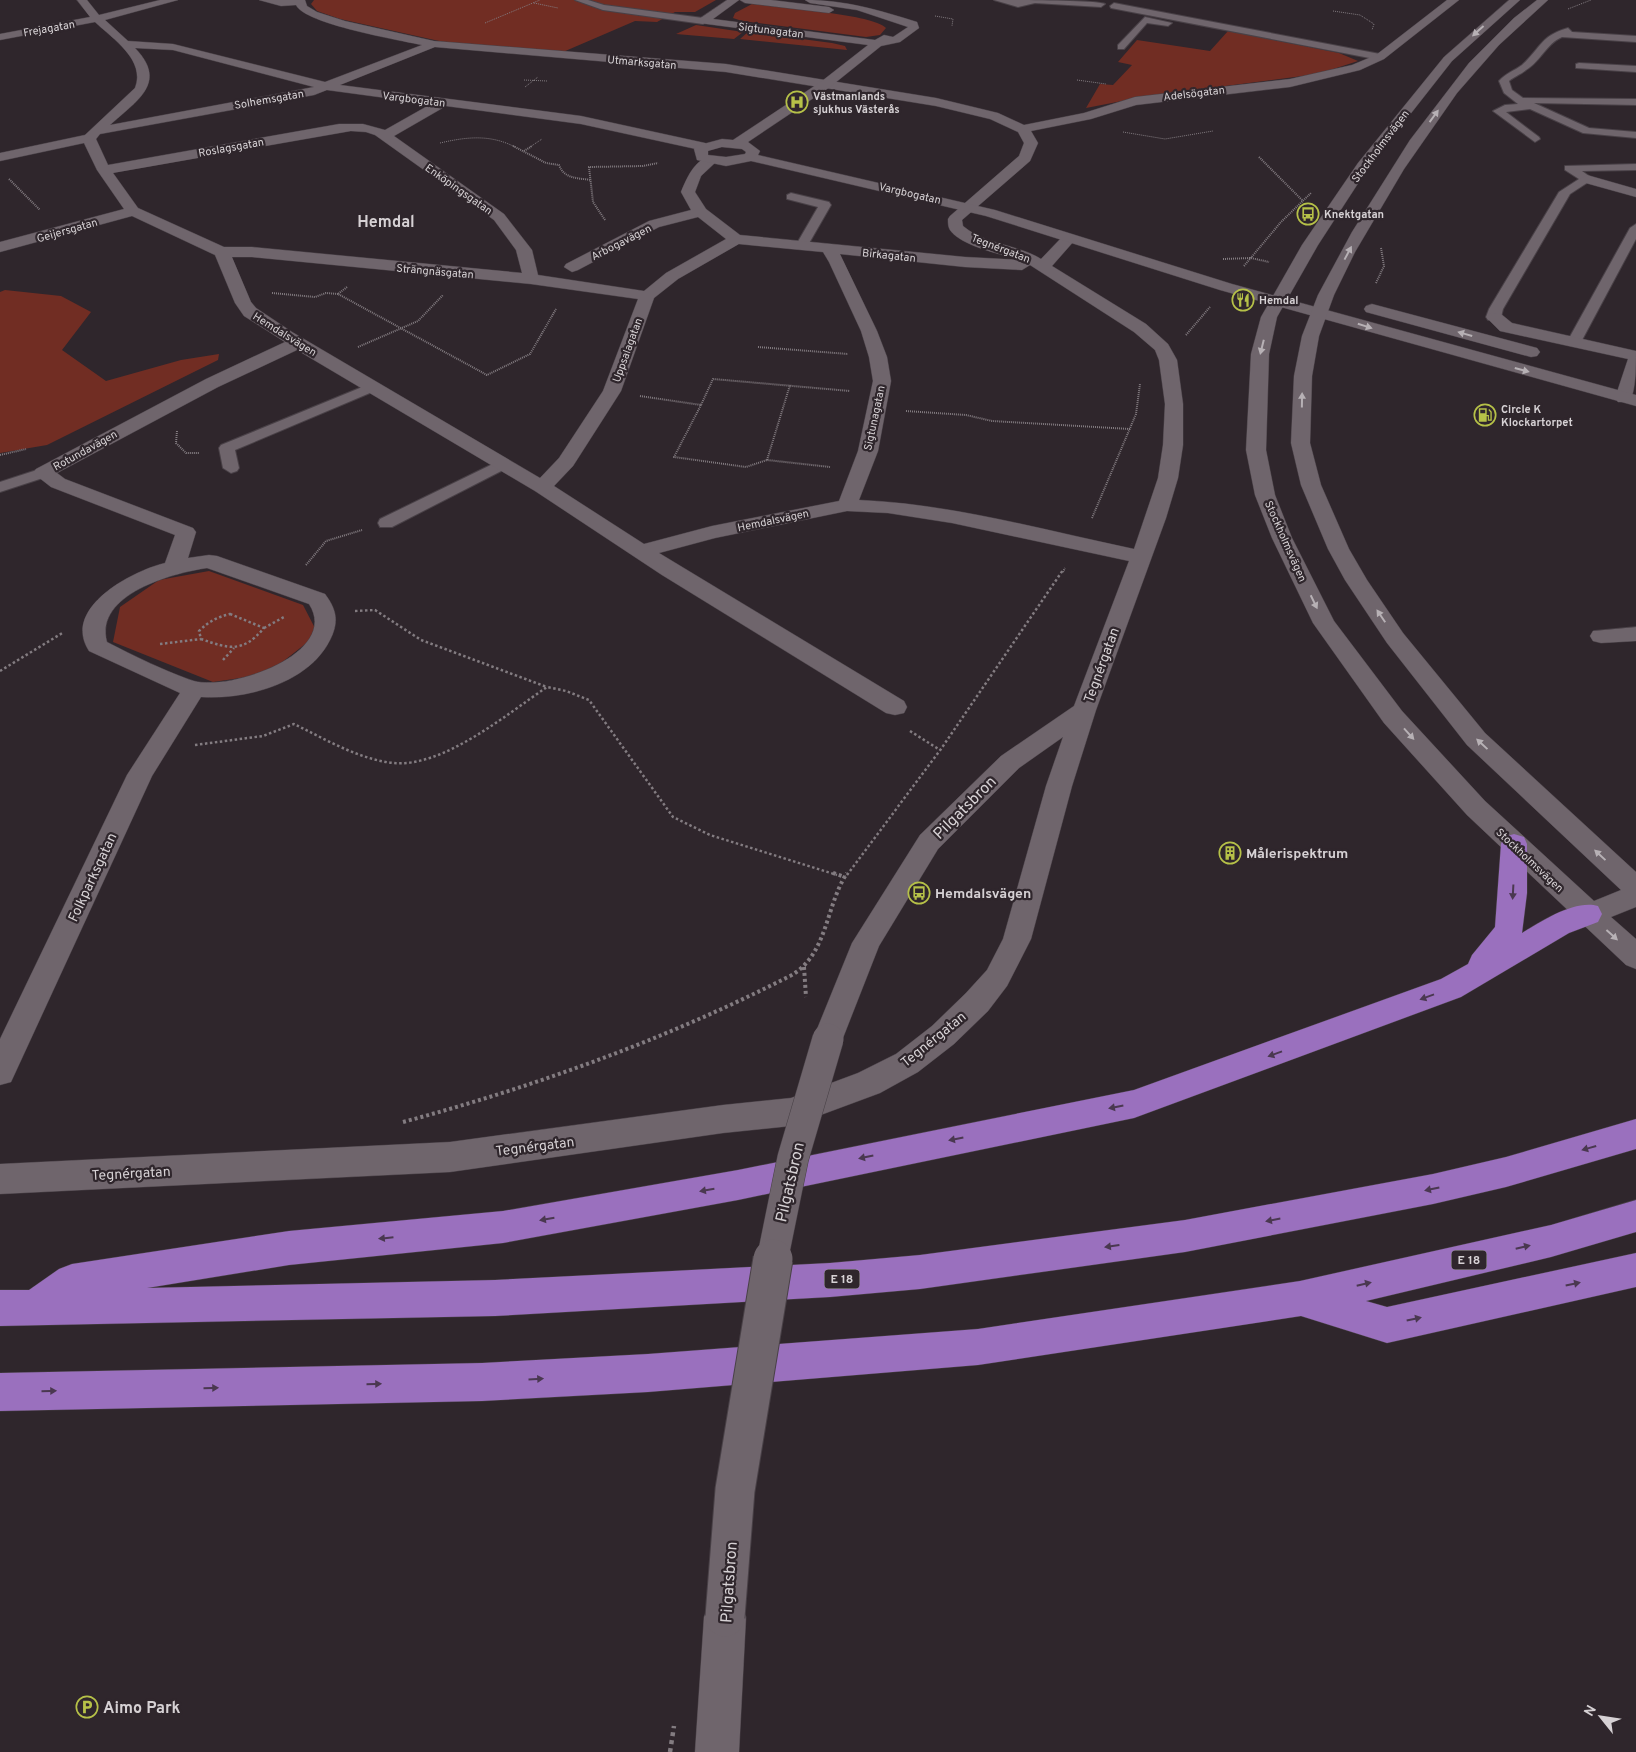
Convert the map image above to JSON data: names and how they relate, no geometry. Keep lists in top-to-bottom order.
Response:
{
  "streets": {
    "highway": ["E 18"],
    "street": [
      "Frejagatan",
      "Sigtunagatan",
      "Utmarksgatan",
      "Adelsögatan",
      "Solhemsgatan",
      "Vargbogatan",
      "Stockholmsvägen",
      "Roslagsgatan",
      "Enköpingsgatan",
      "Geijersgatan",
      "Arbogavägen",
      "Tegnérgatan",
      "Birkagatan",
      "Strängnäsgatan",
      "Hemdalsvägen",
      "Uppsalagatan",
      "Rotundavägen",
      "Pilgatsbron",
      "Folkparksgatan"
    ]
  },
  "crossings": [
    ["Sigtunagatan", "Utmarksgatan"],
    ["Sigtunagatan", "Birkagatan"],
    ["Sigtunagatan", "Hemdalsvägen"],
    ["Utmarksgatan", "Adelsögatan"],
    ["Utmarksgatan", "Solhemsgatan"],
    ["Solhemsgatan", "Vargbogatan"],
    ["Vargbogatan", "Stockholmsvägen"],
    ["Vargbogatan", "Tegnérgatan"],
    ["Roslagsgatan", "Enköpingsgatan"],
    ["Enköpingsgatan", "Strängnäsgatan"],
    ["Tegnérgatan", "Birkagatan"],
    ["Tegnérgatan", "Hemdalsvägen"],
    ["Tegnérgatan", "Pilgatsbron"],
    ["Strängnäsgatan", "Hemdalsvägen"],
    ["Strängnäsgatan", "Uppsalagatan"],
    ["Hemdalsvägen", "Uppsalagatan"],
    ["Hemdalsvägen", "Rotundavägen"]
  ],
  "districts": ["Hemdal"],
  "places": {
    "hospital": ["Västmanlands sjukhus Västerås"],
    "bus stop": ["Knektgatan", "Hemdalsvägen"],
    "restaurant": ["Hemdal"],
    "fuel station": ["Circle K Klockartorpet"],
    "building": ["Målerispektrum"],
    "parking": ["Aimo Park"]
  },
  "north": "top left"
}
